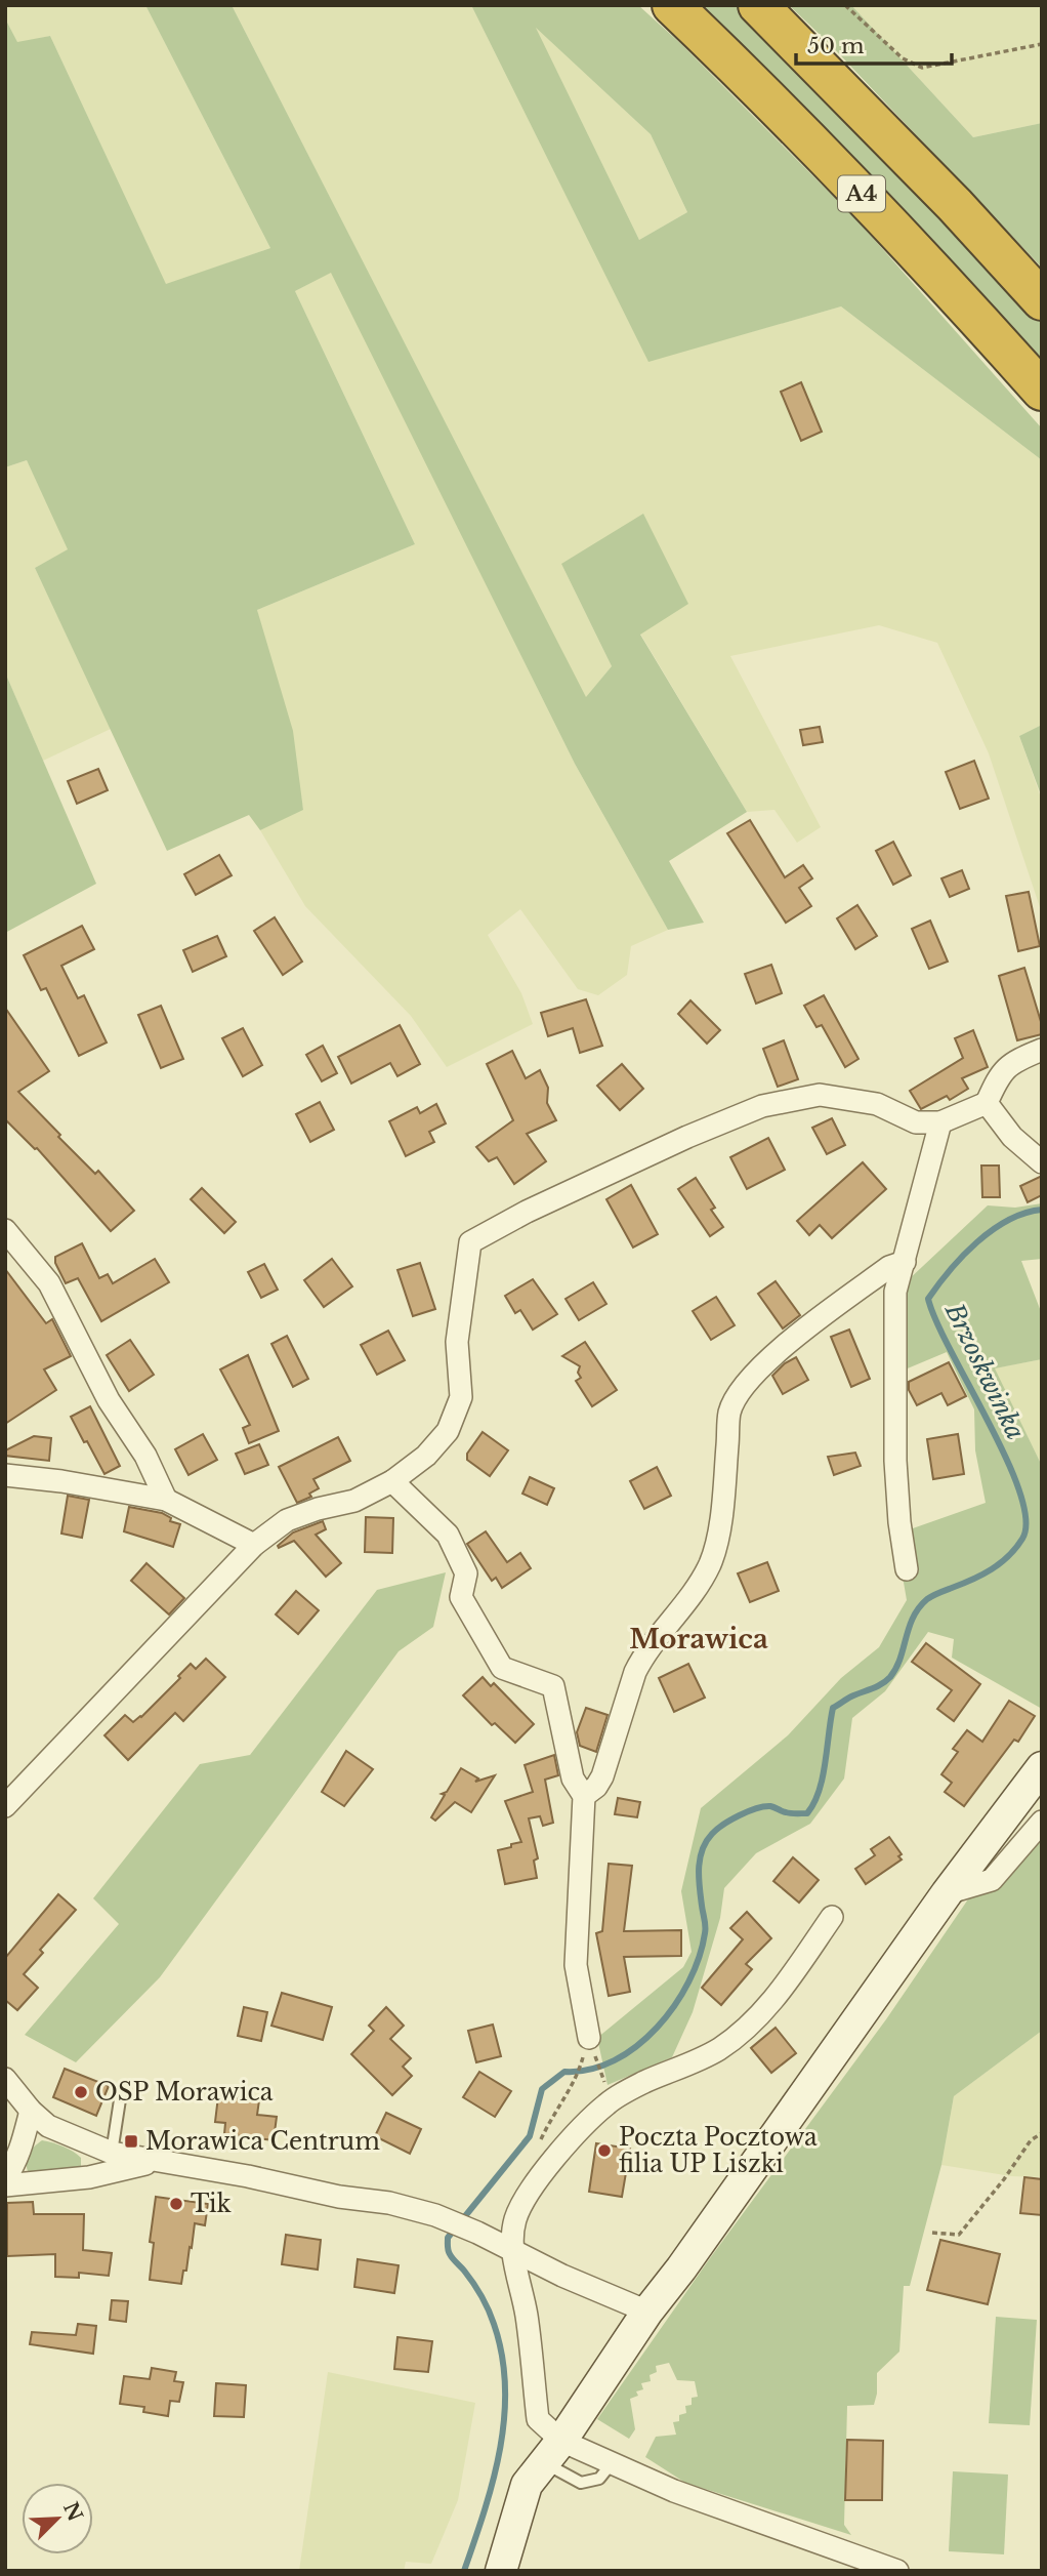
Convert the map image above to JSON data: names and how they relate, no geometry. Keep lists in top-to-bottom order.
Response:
{
  "streets": {
    "highway": ["A4"]
  },
  "districts": ["Morawica"],
  "water": ["Brzoskwinka"],
  "places": {
    "other": ["OSP Morawica", "Poczta Pocztowa filia UP Liszki", "Tik"],
    "transit": ["Morawica Centrum"]
  },
  "scale_bar": "50 m",
  "north": "top right"
}
